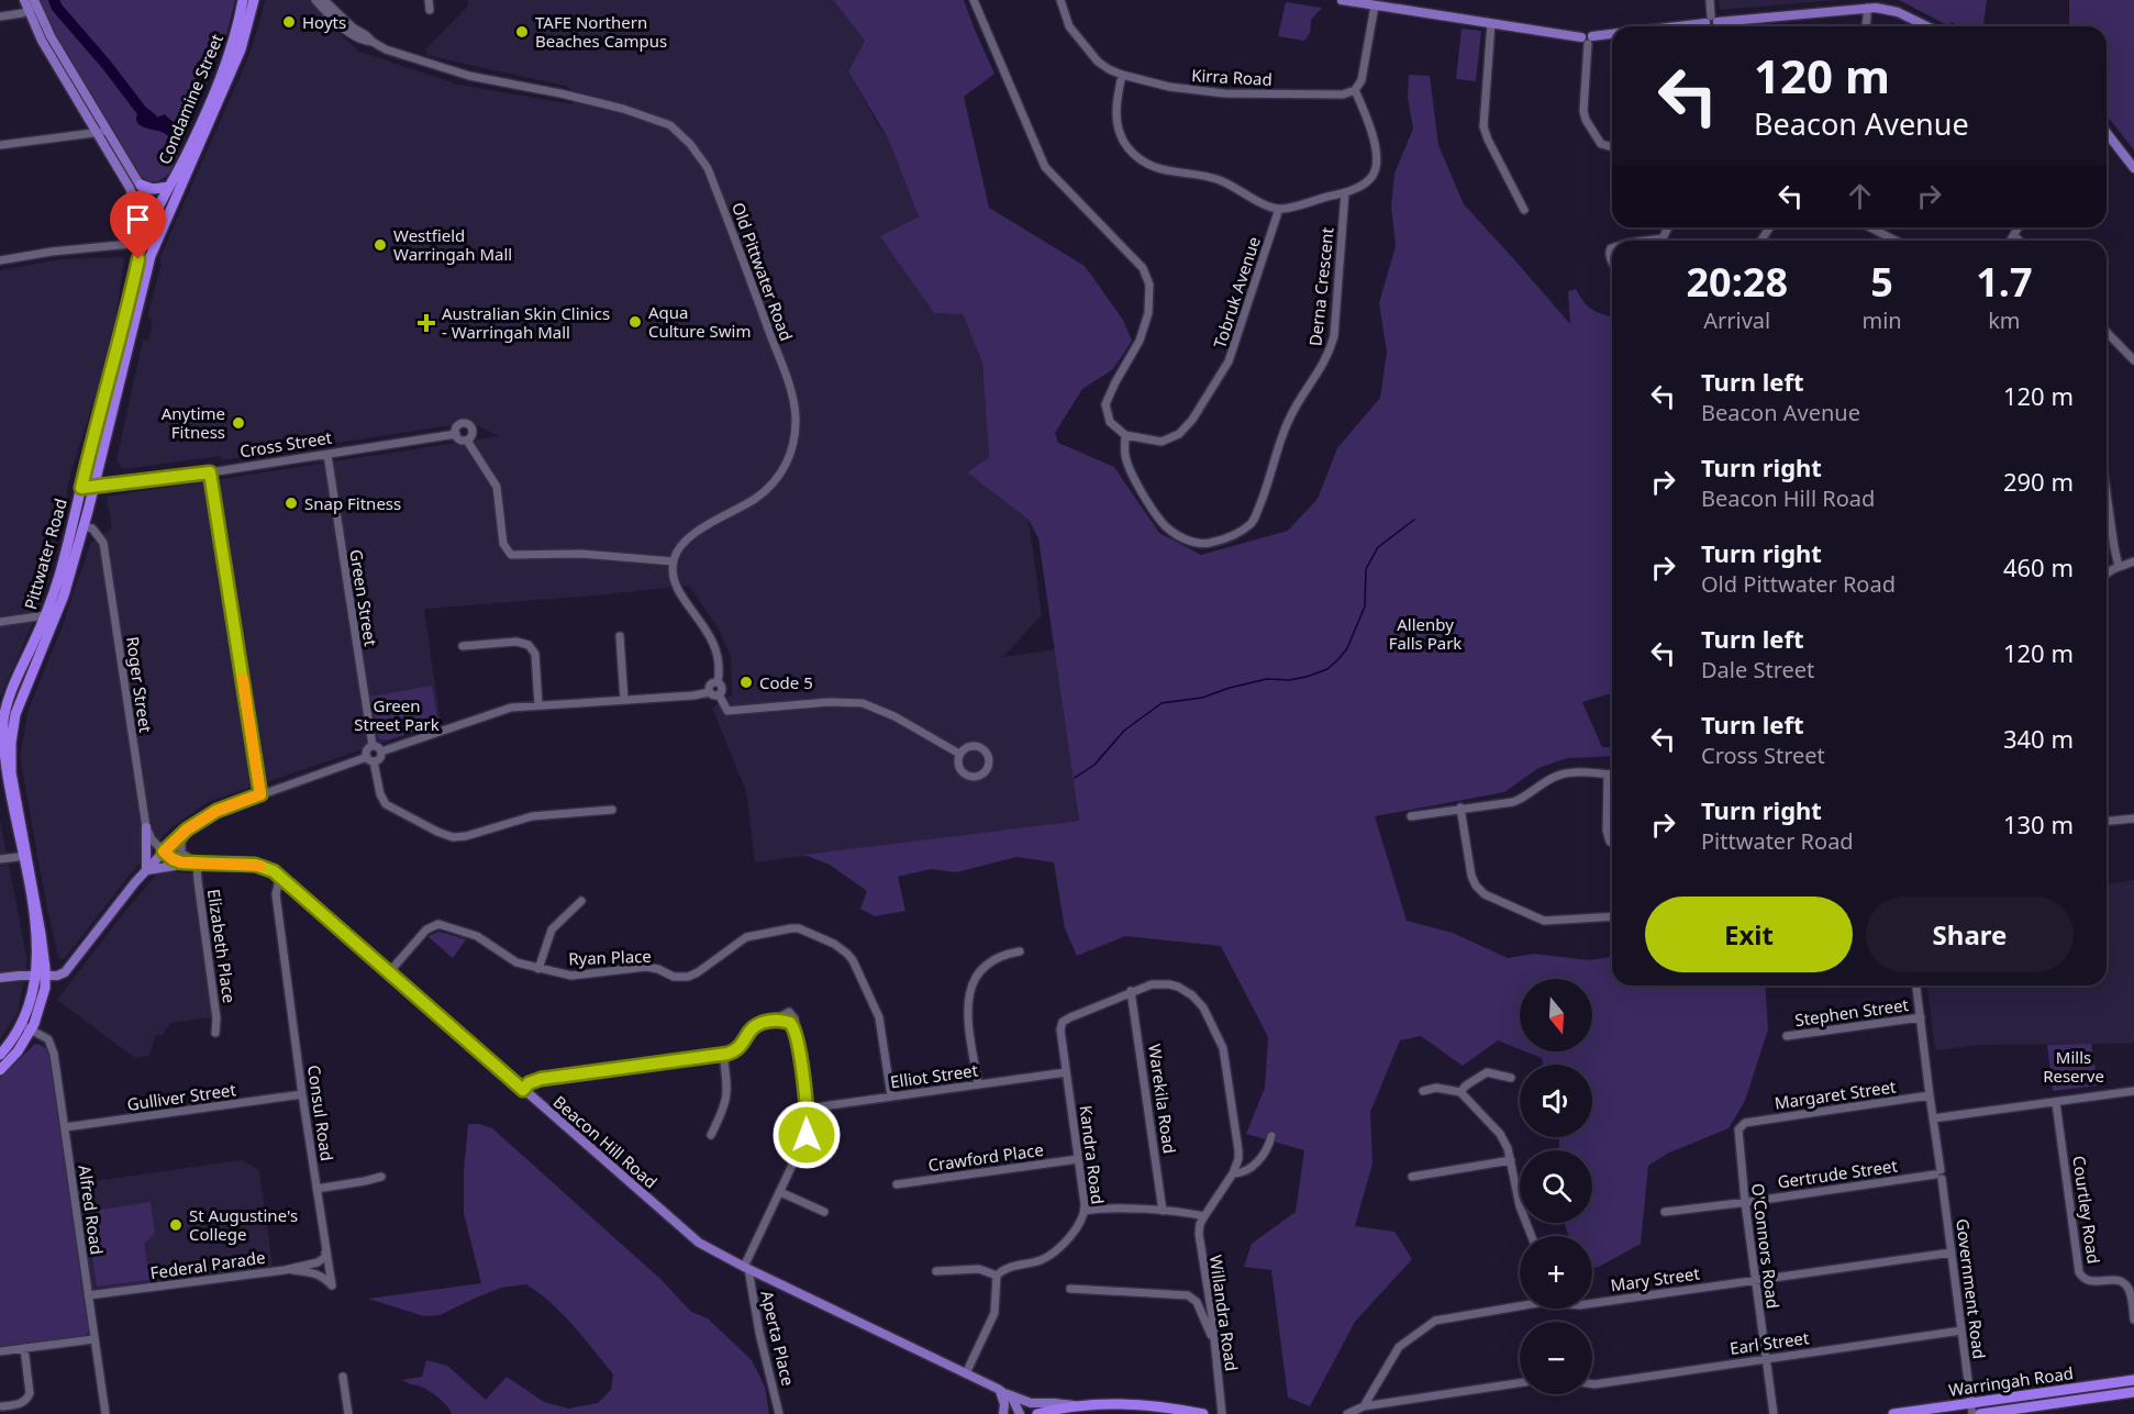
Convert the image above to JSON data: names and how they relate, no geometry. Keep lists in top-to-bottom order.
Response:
{
  "streets": {
    "highway": [
      "Condamine Street",
      "Cross Street",
      "Pittwater Road",
      "Warringah Road"
    ],
    "main road": ["Beacon Hill Road"],
    "street": [
      "Kirra Road",
      "Old Pittwater Road",
      "Derna Crescent",
      "Tobruk Avenue",
      "Green Street",
      "Roger Street",
      "Elizabeth Place",
      "Ryan Place",
      "Stephen Street",
      "Elliot Street",
      "Margaret Street",
      "Gulliver Street",
      "Warekila Road",
      "Consul Road",
      "Kandra Road",
      "Crawford Place",
      "Gertrude Street",
      "Alfred Road",
      "Courtley Road",
      "O'Connors Road",
      "Federal Parade",
      "Mary Street",
      "Government Road",
      "Willandra Road",
      "Aperta Place",
      "Earl Street"
    ]
  },
  "crossings": [
    ["Condamine Street", "Pittwater Road"],
    ["Derna Crescent", "Tobruk Avenue"],
    ["Cross Street", "Pittwater Road"],
    ["Cross Street", "Green Street"],
    ["Pittwater Road", "Roger Street"],
    ["Pittwater Road", "Alfred Road"],
    ["Roger Street", "Beacon Hill Road"],
    ["Elizabeth Place", "Beacon Hill Road"],
    ["Ryan Place", "Elliot Street"],
    ["Ryan Place", "Beacon Hill Road"],
    ["Stephen Street", "Government Road"],
    ["Elliot Street", "Kandra Road"],
    ["Margaret Street", "O'Connors Road"],
    ["Margaret Street", "Government Road"],
    ["Gulliver Street", "Consul Road"],
    ["Gulliver Street", "Alfred Road"],
    ["Warekila Road", "Kandra Road"],
    ["Consul Road", "Beacon Hill Road"],
    ["Consul Road", "Federal Parade"],
    ["Beacon Hill Road", "Aperta Place"],
    ["Kandra Road", "Crawford Place"],
    ["Gertrude Street", "O'Connors Road"],
    ["Gertrude Street", "Government Road"],
    ["Alfred Road", "Federal Parade"],
    ["O'Connors Road", "Mary Street"],
    ["O'Connors Road", "Earl Street"],
    ["Mary Street", "Government Road"],
    ["Government Road", "Earl Street"],
    ["Government Road", "Warringah Road"]
  ],
  "parks": ["Allenby Falls Park", "Green Street Park", "Mills Reserve"],
  "places": {
    "other": [
      "Hoyts",
      "TAFE Northern Beaches Campus",
      "Westfield Warringah Mall",
      "Aqua Culture Swim",
      "Anytime Fitness",
      "Snap Fitness",
      "Code 5",
      "St Augustine's College"
    ],
    "health": ["Australian Skin Clinics - Warringah Mall"]
  },
  "north": "bottom",
  "page": {
    "turn": ["120 m", "Beacon Avenue"],
    "eta": [
      "20:28",
      "Arrival",
      "5",
      "min",
      "1.7",
      "km"
    ],
    "list": [
      {
        "name": "Turn left",
        "note": "Beacon Avenue",
        "value": "120 m"
      },
      {
        "name": "Turn right",
        "note": "Beacon Hill Road",
        "value": "290 m"
      },
      {
        "name": "Turn right",
        "note": "Old Pittwater Road",
        "value": "460 m"
      },
      {
        "name": "Turn left",
        "note": "Dale Street",
        "value": "120 m"
      },
      {
        "name": "Turn left",
        "note": "Cross Street",
        "value": "340 m"
      },
      {
        "name": "Turn right",
        "note": "Pittwater Road",
        "value": "130 m"
      }
    ],
    "buttons": ["Exit", "Share"],
    "map_buttons": ["+", "−"]
  }
}
